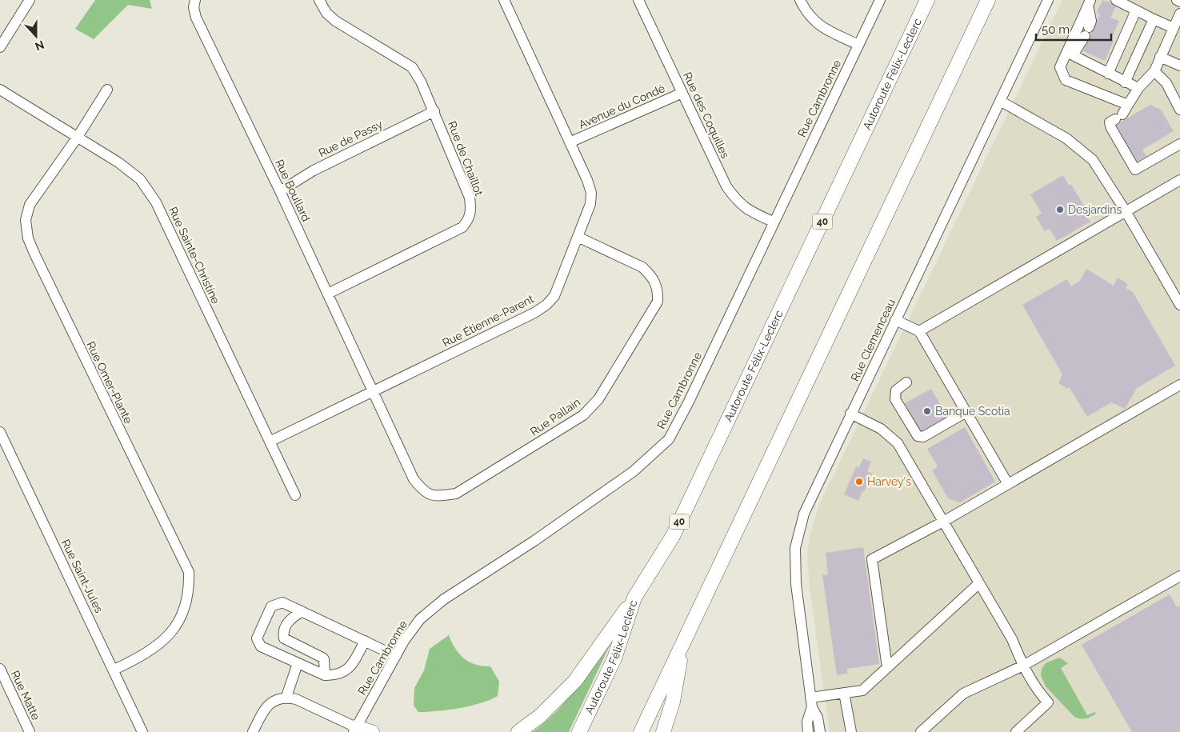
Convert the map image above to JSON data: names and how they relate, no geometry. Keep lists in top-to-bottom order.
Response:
{
  "streets": {
    "highway": ["Autoroute Félix-Leclerc", "40"],
    "street": [
      "Rue Cambronne",
      "Avenue du Condé",
      "Rue des Coquilles",
      "Rue de Passy",
      "Rue de Chaillot",
      "Rue Boullard",
      "Rue Sainte-Christine",
      "Rue Étienne-Parent",
      "Rue Clemenceau",
      "Rue Omer-Plante",
      "Rue Pallain",
      "Rue Saint-Jules",
      "Rue Matte"
    ]
  },
  "crossings": [
    ["Rue Cambronne", "Rue des Coquilles"],
    ["Avenue du Condé", "Rue des Coquilles"],
    ["Avenue du Condé", "Rue Étienne-Parent"],
    ["Rue de Passy", "Rue de Chaillot"],
    ["Rue de Passy", "Rue Boullard"],
    ["Rue de Chaillot", "Rue Boullard"],
    ["Rue Boullard", "Rue Étienne-Parent"],
    ["Rue Boullard", "Rue Pallain"],
    ["Rue Sainte-Christine", "Rue Étienne-Parent"],
    ["Rue Sainte-Christine", "Rue Omer-Plante"],
    ["Rue Étienne-Parent", "Rue Pallain"],
    ["Rue Omer-Plante", "Rue Saint-Jules"]
  ],
  "places": ["Desjardins", "Banque Scotia", "Harvey's"],
  "scale_bar": "50 m",
  "north": "bottom"
}
